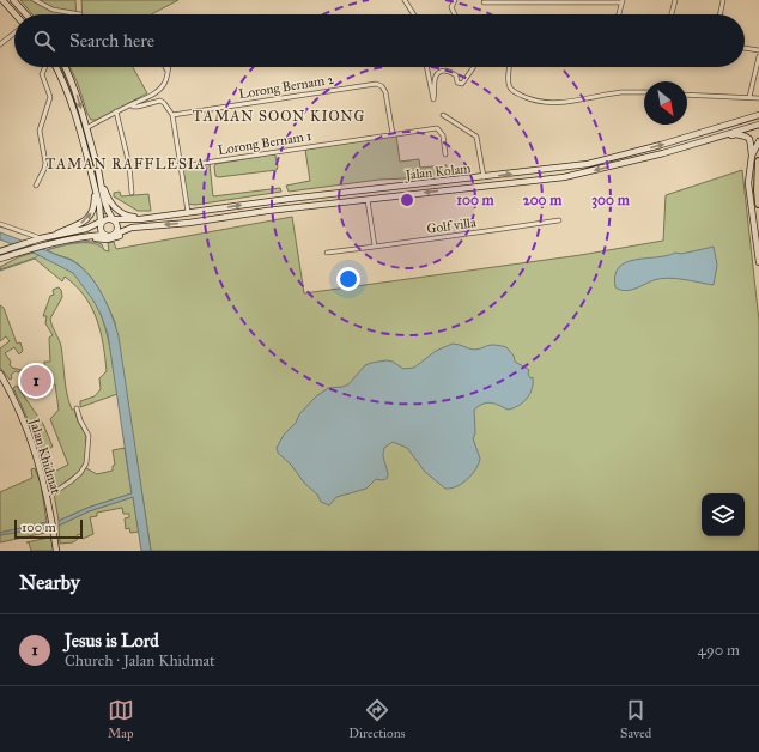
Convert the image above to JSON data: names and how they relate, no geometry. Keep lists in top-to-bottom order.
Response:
{
  "streets": {
    "main road": ["Jalan Kolam", "Jalan Khidmat"],
    "street": ["Lorong Bernam 2", "Lorong Bernam 1", "Golf villa"]
  },
  "crossings": [
    ["Lorong Bernam 2", "Lorong Bernam 1"]
  ],
  "districts": ["TAMAN SOON KIONG", "TAMAN RAFFLESIA"],
  "scale_bar": "100 m",
  "north": "bottom right",
  "page": {
    "search": "Search here",
    "pins": "1",
    "scale": "100 m",
    "heading": "Nearby",
    "list": [
      {
        "mark": "1",
        "name": "Jesus is Lord",
        "note": "Church · Jalan Khidmat",
        "value": "490 m"
      }
    ],
    "nav": ["Map", "Directions", "Saved"]
  },
  "rings": ["100 m", "200 m", "300 m"]
}
